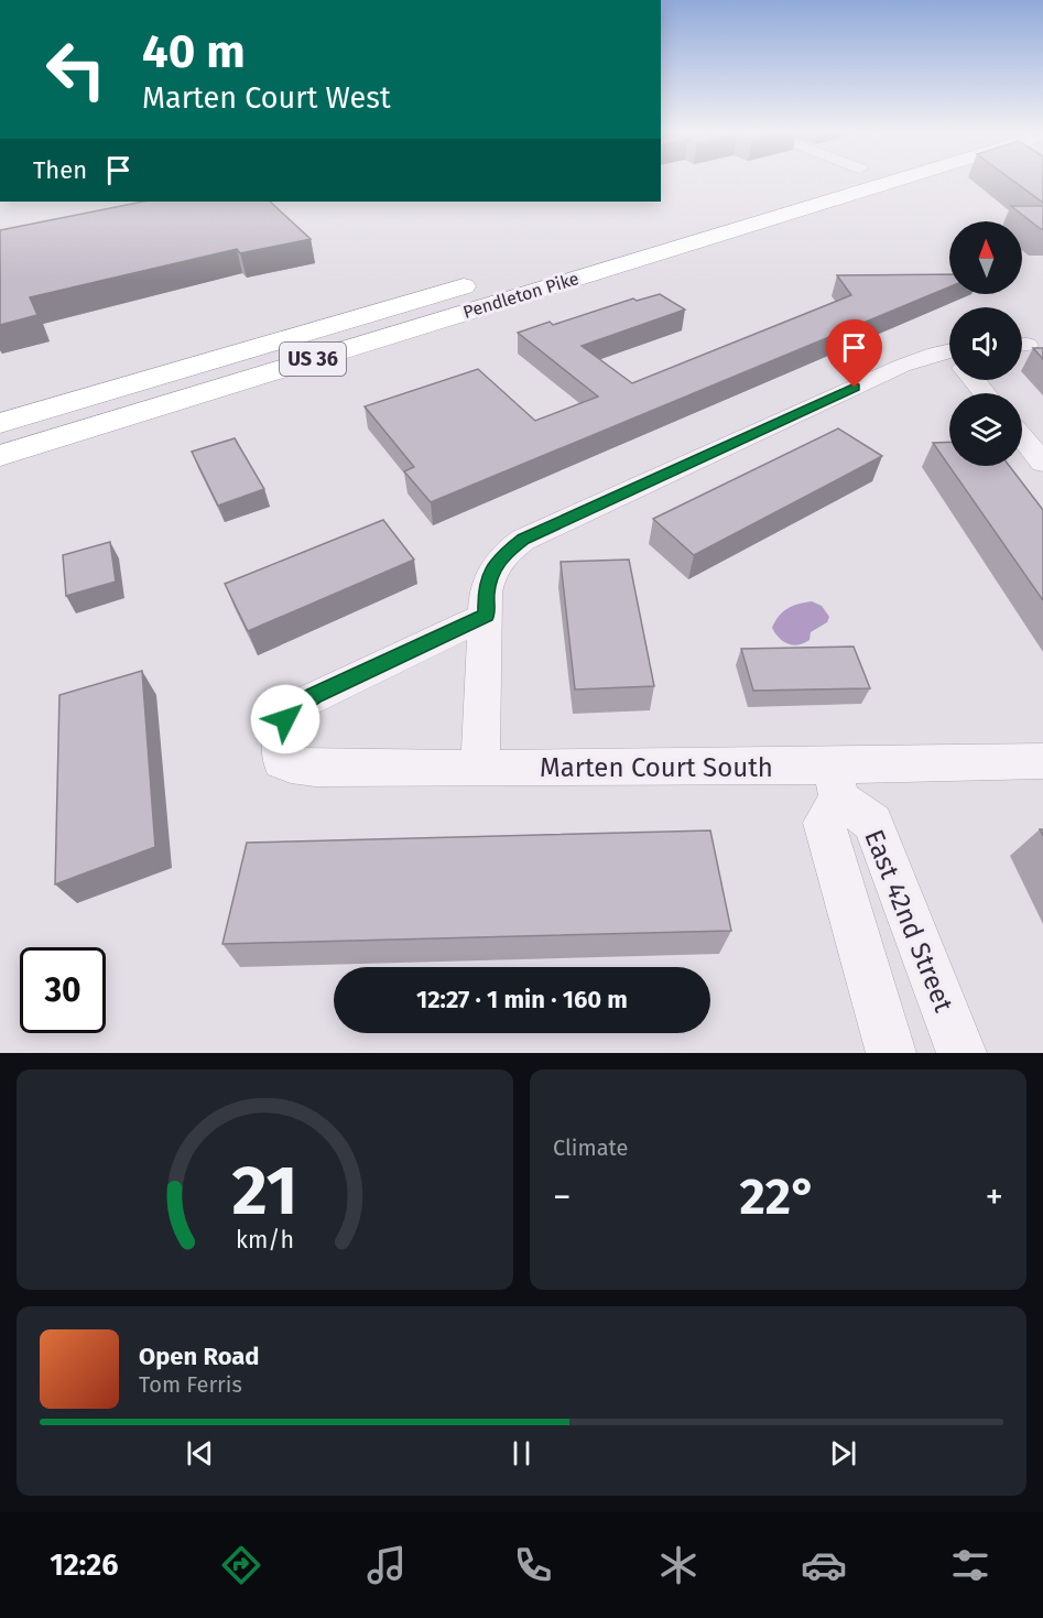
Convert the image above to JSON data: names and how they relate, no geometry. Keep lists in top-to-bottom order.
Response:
{
  "streets": {
    "main road": ["Pendleton Pike", "US 36"],
    "street": ["Marten Court South", "East 42nd Street"]
  },
  "crossings": [
    ["Marten Court South", "East 42nd Street"]
  ],
  "north": "top",
  "page": {
    "turn": ["40 m", "Marten Court West"],
    "then": "Then",
    "limit": "30",
    "trip": "12:27 · 1 min · 160 m",
    "tile": "Climate",
    "heat": ["−", "22°", "+"],
    "song": ["Open Road", "Tom Ferris"],
    "tabs": "12:26",
    "gauge": ["21", "km/h"]
  }
}
